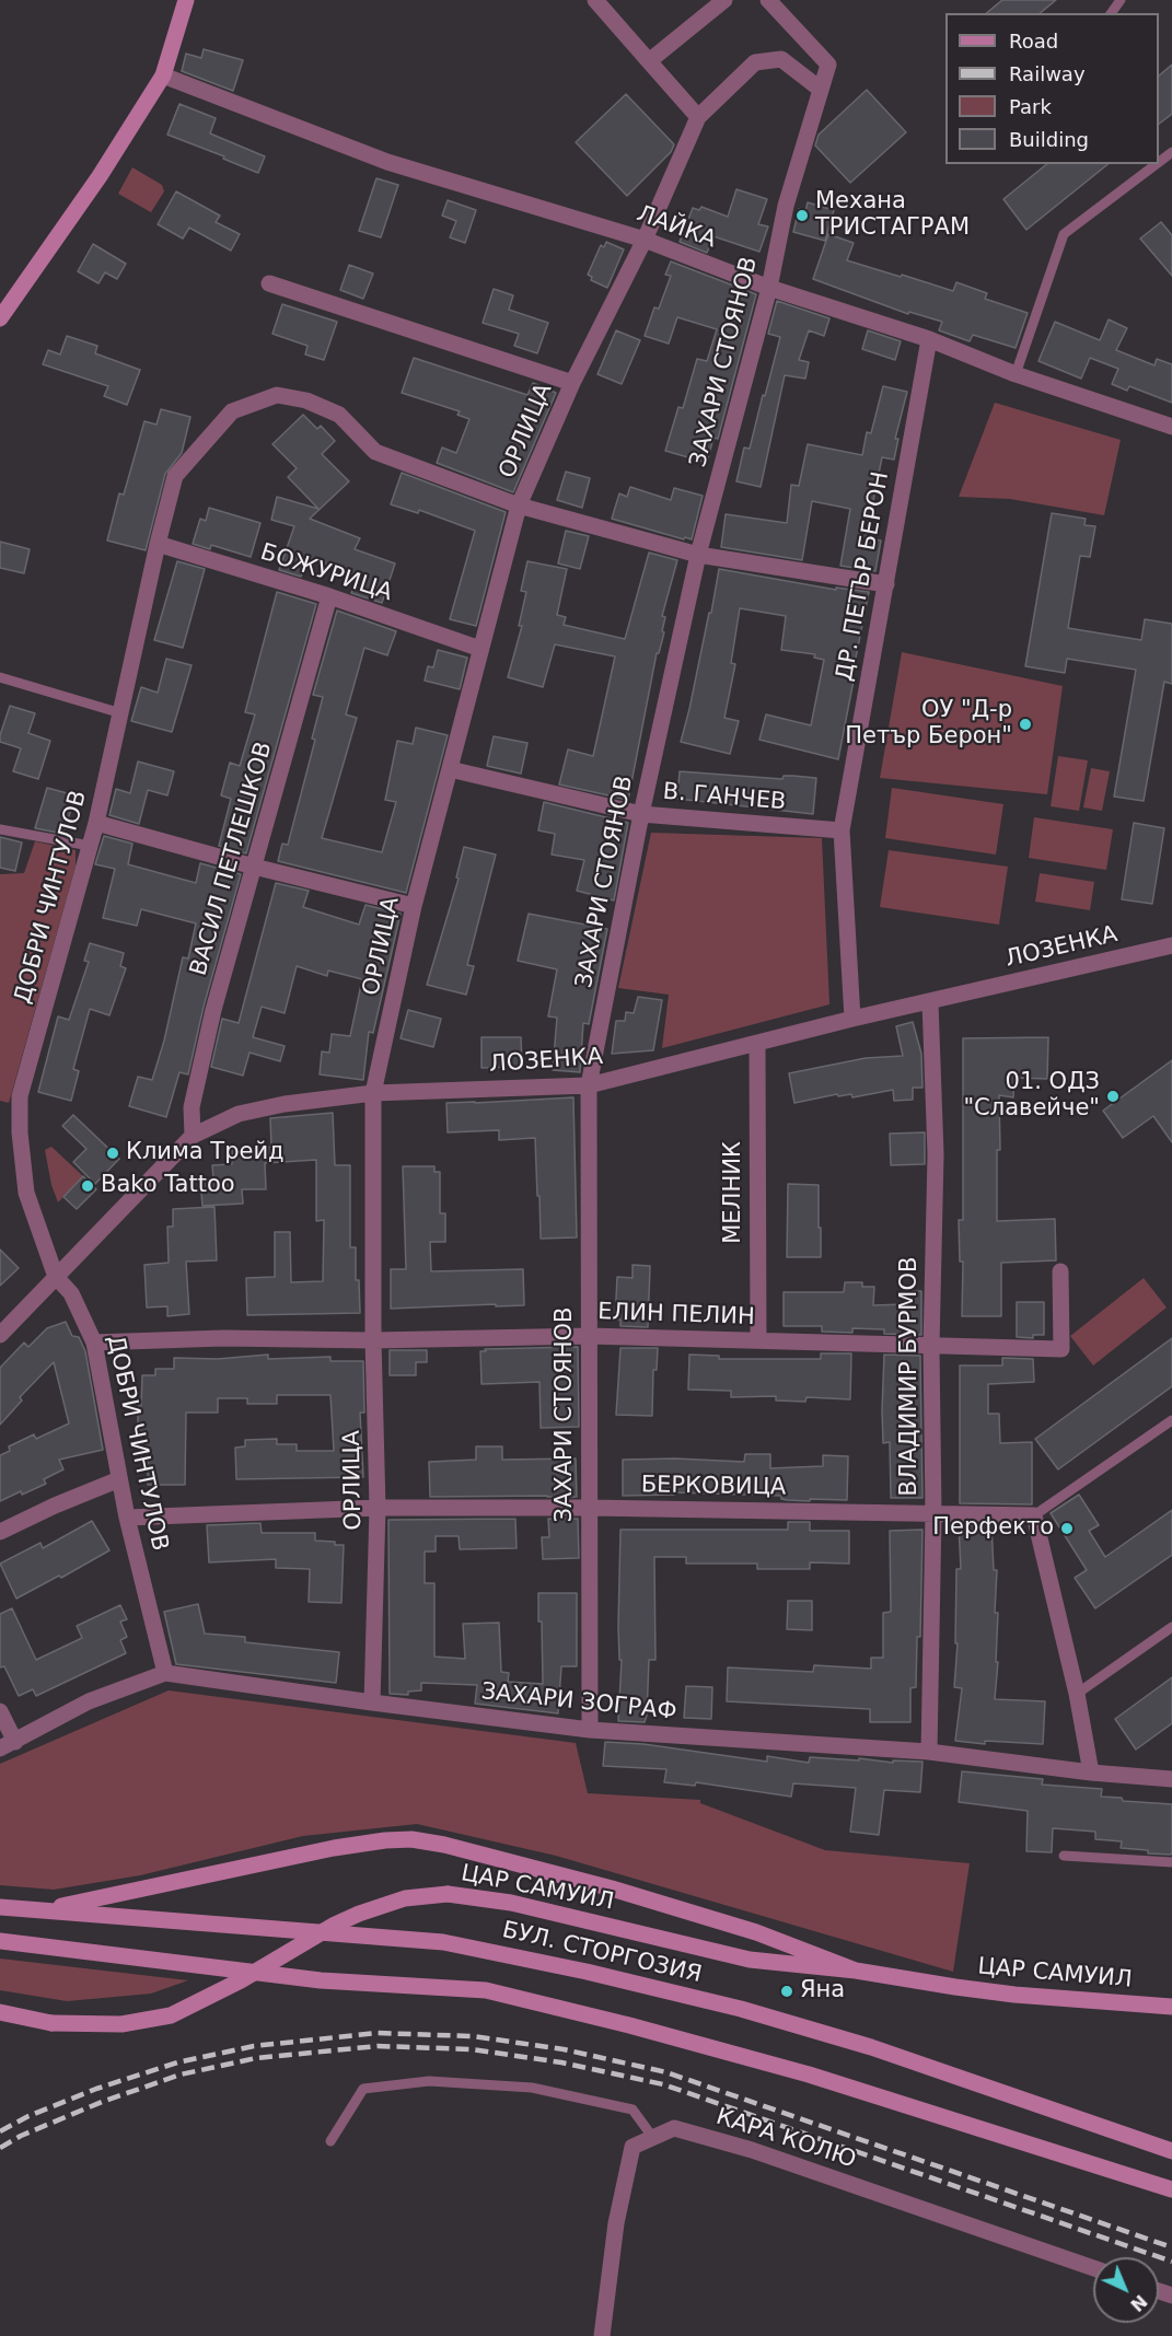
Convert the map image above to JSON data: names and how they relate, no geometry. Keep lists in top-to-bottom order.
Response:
{
  "streets": {
    "street": [
      "ЛАЙКА",
      "ЗАХАРИ СТОЯНОВ",
      "ОРЛИЦА",
      "БОЖУРИЦА",
      "ДР. ПЕТЪР БЕРОН",
      "В. ГАНЧЕВ",
      "ВАСИЛ ПЕТЛЕШКОВ",
      "ДОБРИ ЧИНТУЛОВ",
      "ЛОЗЕНКА",
      "МЕЛНИК",
      "ЕЛИН ПЕЛИН",
      "ВЛАДИМИР БУРМОВ",
      "БЕРКОВИЦА",
      "ЗАХАРИ ЗОГРАФ",
      "ЦАР САМУИЛ",
      "БУЛ. СТОРГОЗИЯ",
      "КАРА КОЛЮ"
    ]
  },
  "crossings": [
    ["ЛАЙКА", "ЗАХАРИ СТОЯНОВ"],
    ["ЛАЙКА", "ОРЛИЦА"],
    ["ЛАЙКА", "ДР. ПЕТЪР БЕРОН"],
    ["ЗАХАРИ СТОЯНОВ", "В. ГАНЧЕВ"],
    ["ЗАХАРИ СТОЯНОВ", "ЛОЗЕНКА"],
    ["ЗАХАРИ СТОЯНОВ", "ЕЛИН ПЕЛИН"],
    ["ЗАХАРИ СТОЯНОВ", "БЕРКОВИЦА"],
    ["ЗАХАРИ СТОЯНОВ", "ЗАХАРИ ЗОГРАФ"],
    ["ОРЛИЦА", "БОЖУРИЦА"],
    ["ОРЛИЦА", "В. ГАНЧЕВ"],
    ["ОРЛИЦА", "ДОБРИ ЧИНТУЛОВ"],
    ["ОРЛИЦА", "ЛОЗЕНКА"],
    ["ОРЛИЦА", "ЕЛИН ПЕЛИН"],
    ["ОРЛИЦА", "БЕРКОВИЦА"],
    ["ОРЛИЦА", "ЗАХАРИ ЗОГРАФ"],
    ["БОЖУРИЦА", "ВАСИЛ ПЕТЛЕШКОВ"],
    ["БОЖУРИЦА", "ДОБРИ ЧИНТУЛОВ"],
    ["ДР. ПЕТЪР БЕРОН", "В. ГАНЧЕВ"],
    ["ДР. ПЕТЪР БЕРОН", "ЛОЗЕНКА"],
    ["ВАСИЛ ПЕТЛЕШКОВ", "ЛОЗЕНКА"],
    ["ДОБРИ ЧИНТУЛОВ", "ЛОЗЕНКА"],
    ["ДОБРИ ЧИНТУЛОВ", "ЕЛИН ПЕЛИН"],
    ["ДОБРИ ЧИНТУЛОВ", "БЕРКОВИЦА"],
    ["ДОБРИ ЧИНТУЛОВ", "ЗАХАРИ ЗОГРАФ"],
    ["ЛОЗЕНКА", "МЕЛНИК"],
    ["ЛОЗЕНКА", "ВЛАДИМИР БУРМОВ"],
    ["МЕЛНИК", "ЕЛИН ПЕЛИН"],
    ["ЕЛИН ПЕЛИН", "ВЛАДИМИР БУРМОВ"],
    ["ВЛАДИМИР БУРМОВ", "БЕРКОВИЦА"],
    ["ВЛАДИМИР БУРМОВ", "ЗАХАРИ ЗОГРАФ"],
    ["ЦАР САМУИЛ", "БУЛ. СТОРГОЗИЯ"]
  ],
  "places": [
    "Механа ТРИСТАГРАМ",
    "ОУ \"Д-р Петър Берон\"",
    "01. ОДЗ \"Славейче\"",
    "Клима Трейд",
    "Bako Tattoo",
    "Перфекто",
    "Яна"
  ],
  "legend": [
    "Road",
    "Railway",
    "Park",
    "Building"
  ],
  "north": "bottom right"
}
